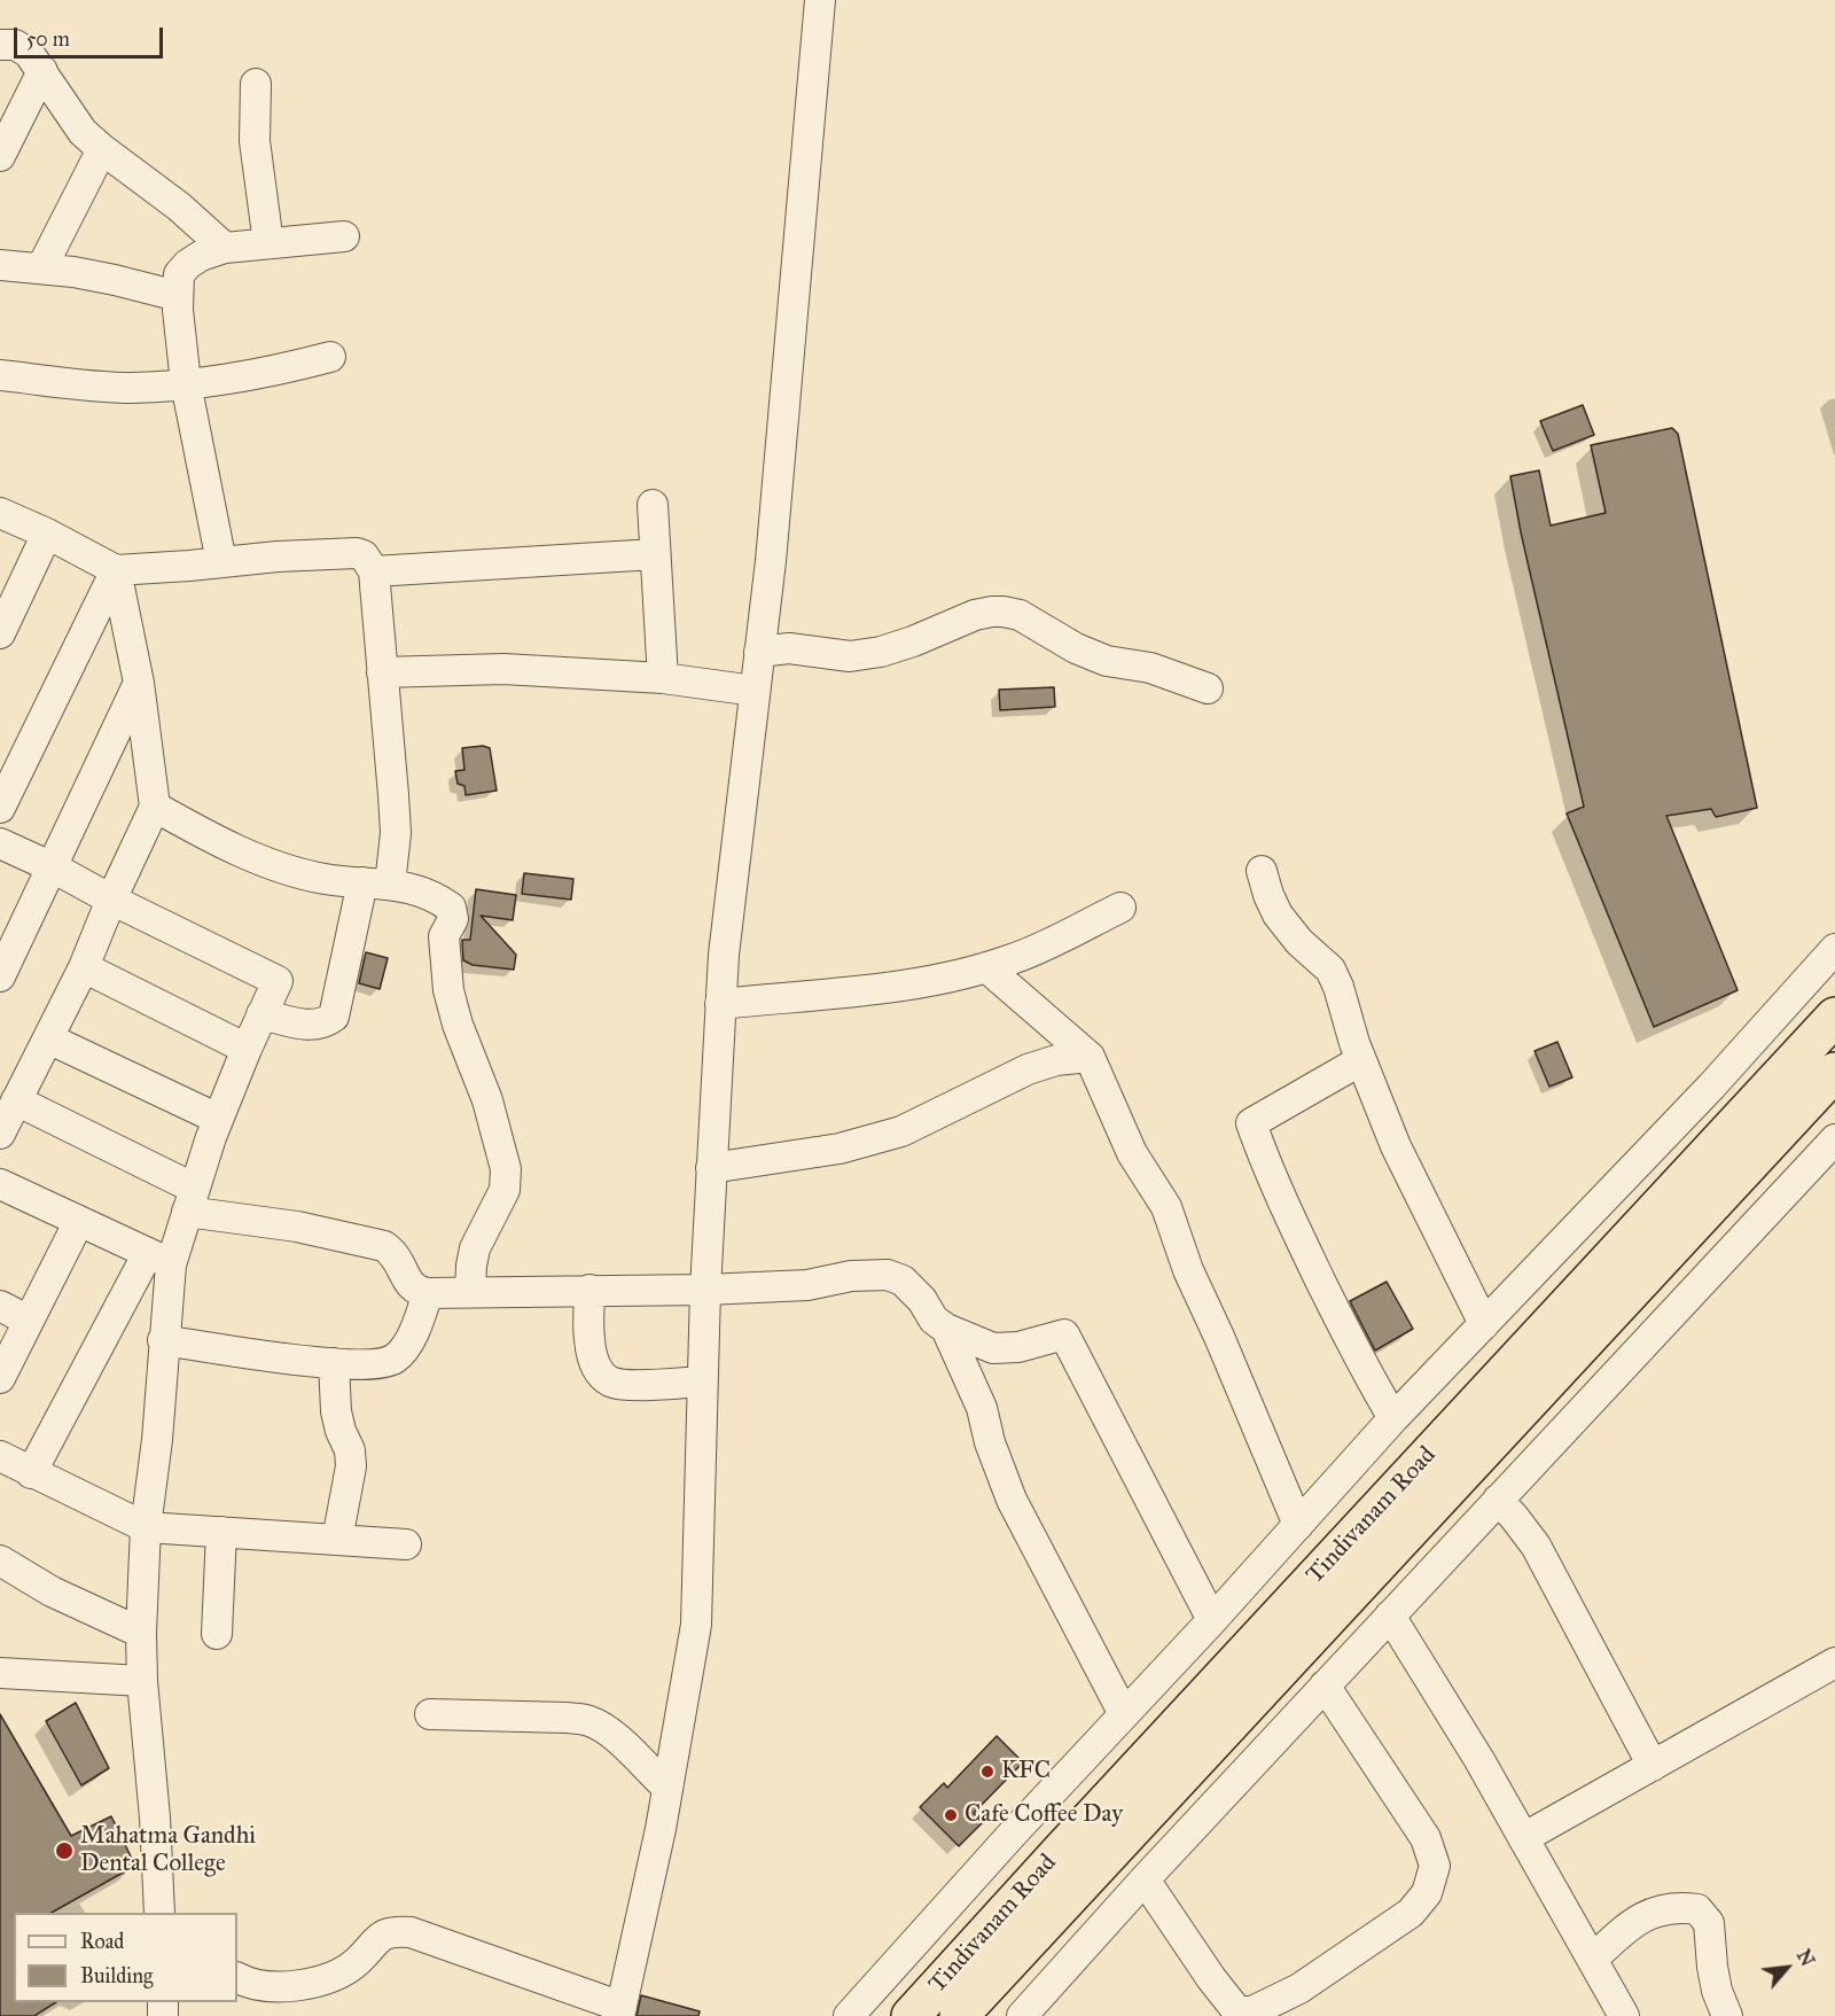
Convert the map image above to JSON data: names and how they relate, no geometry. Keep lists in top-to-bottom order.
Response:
{
  "streets": {
    "highway": ["Tindivanam Road"]
  },
  "places": ["KFC", "Cafe Coffee Day", "Mahatma Gandhi Dental College"],
  "legend": ["Road", "Building"],
  "scale_bar": "50 m",
  "north": "top right"
}
